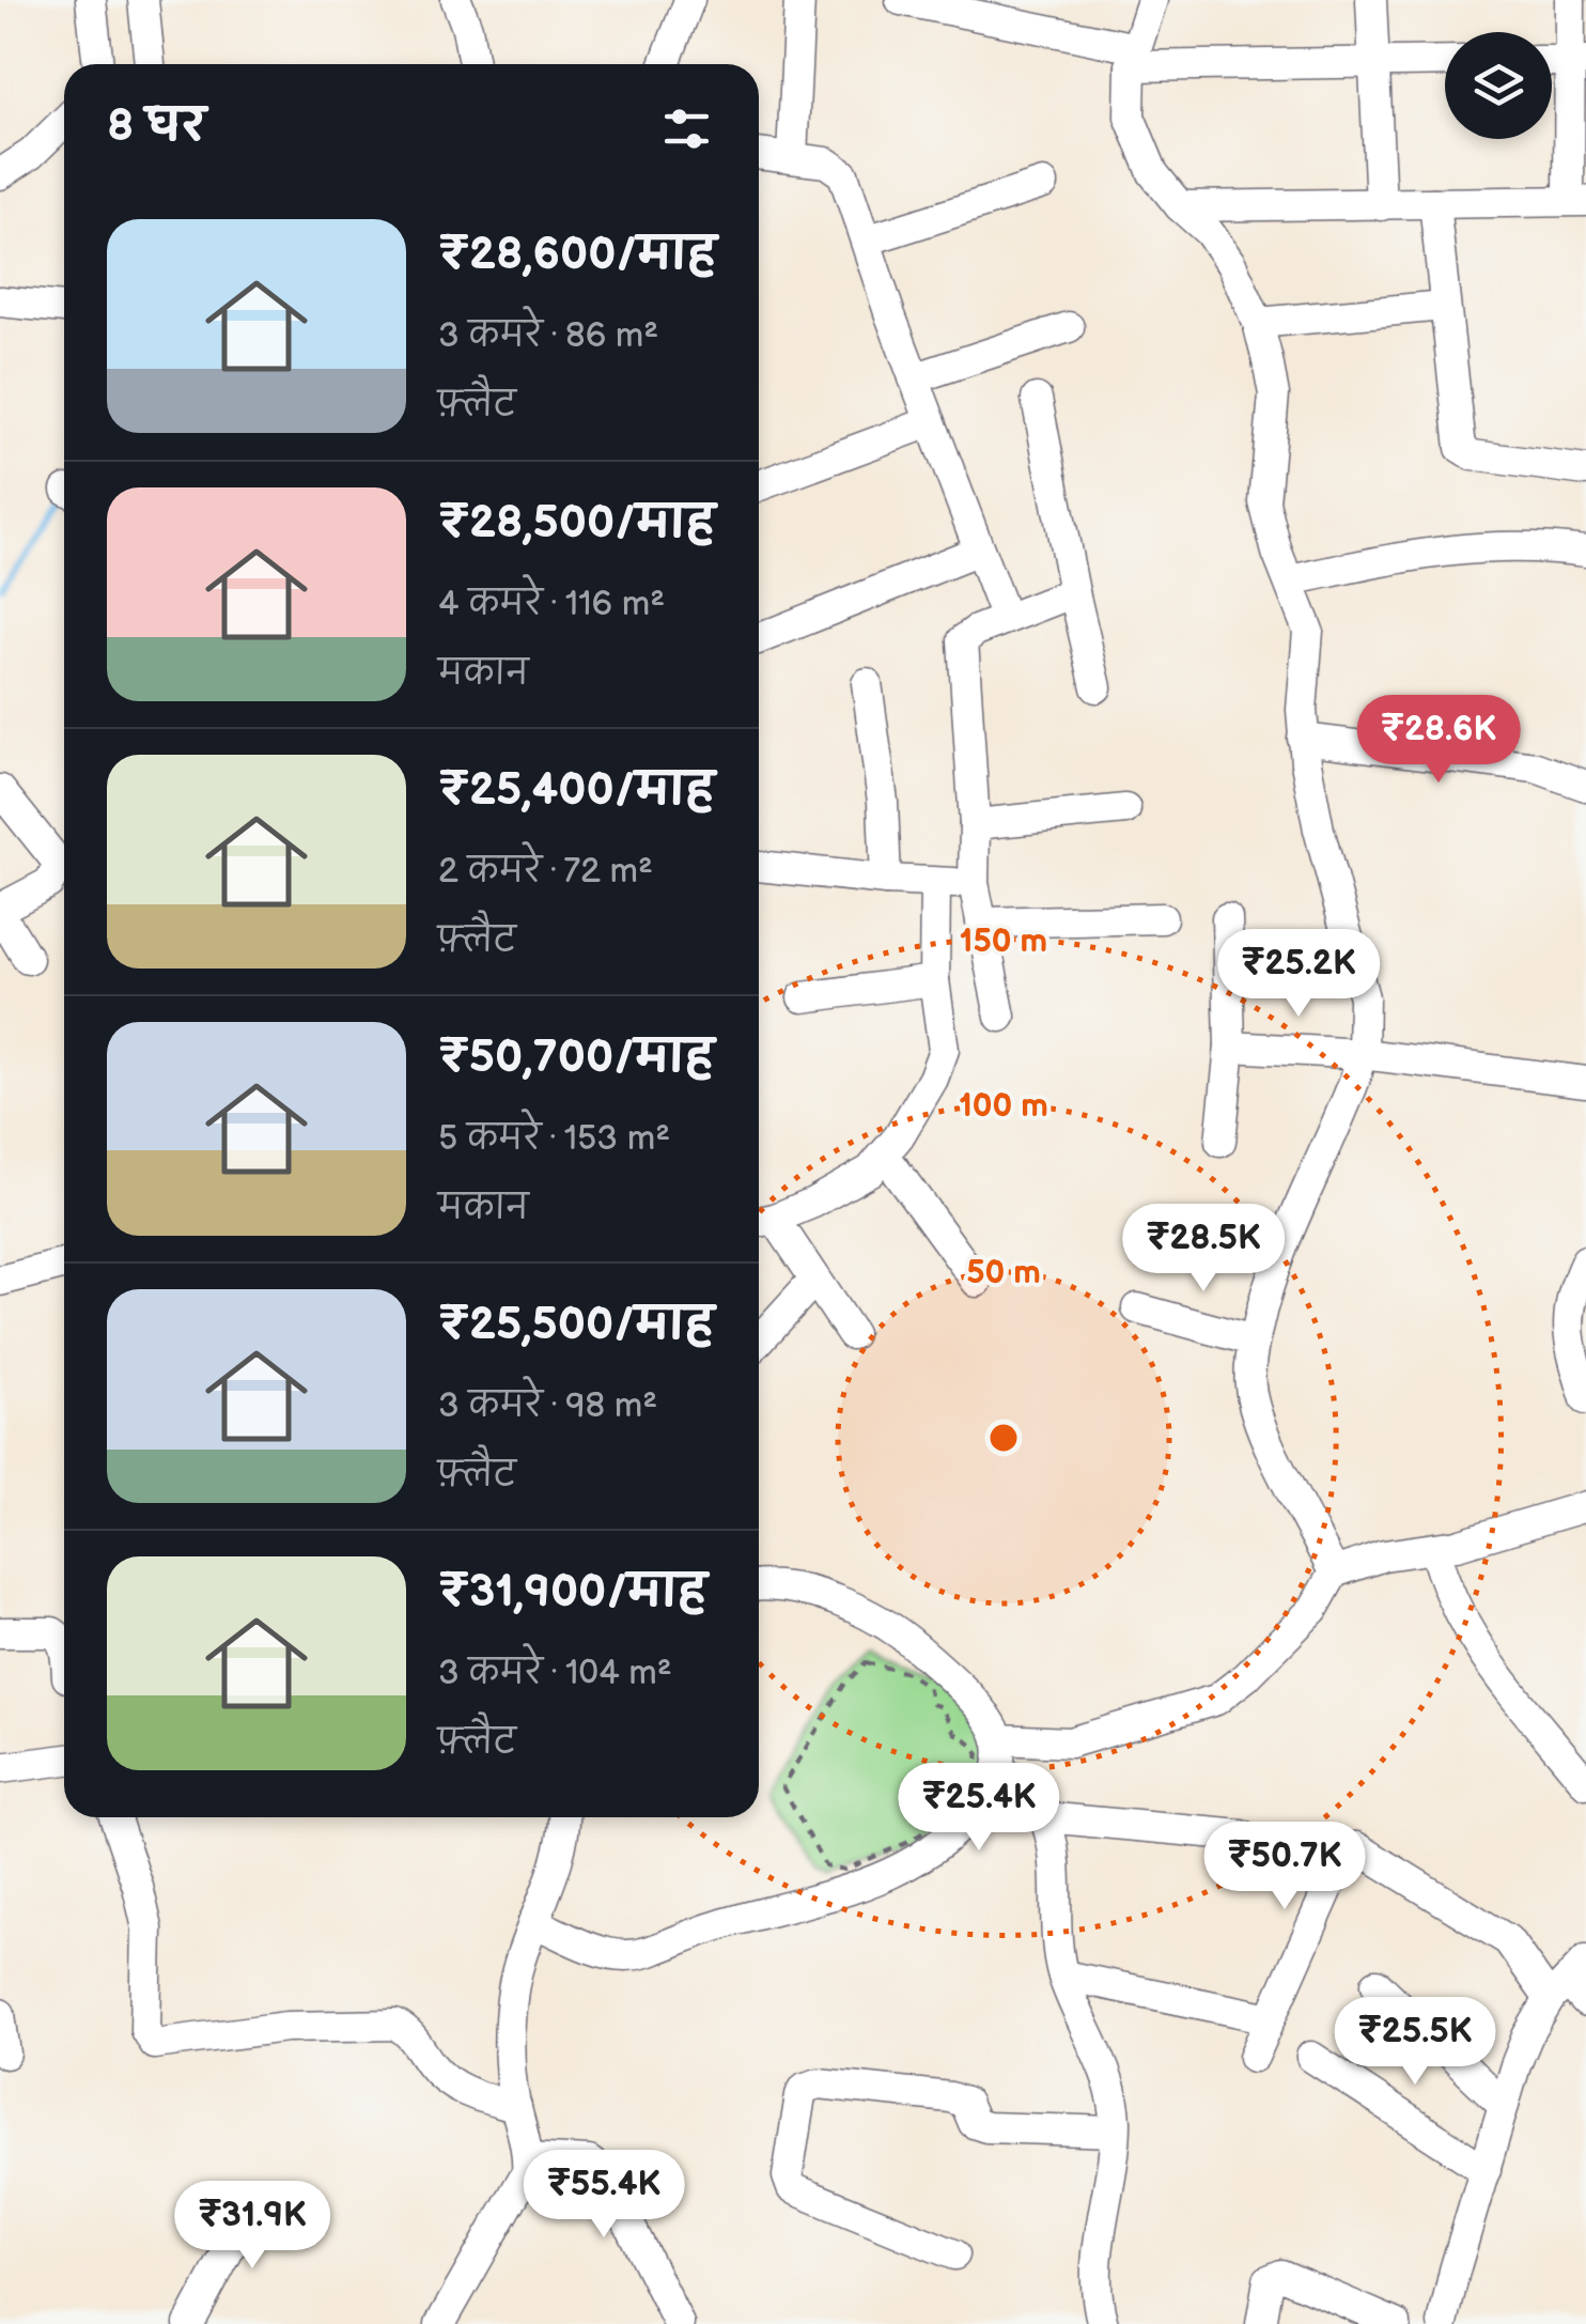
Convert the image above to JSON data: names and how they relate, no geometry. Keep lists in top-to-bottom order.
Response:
{
  "page": {
    "heading": "8 घर",
    "list": [
      {
        "name": "₹28,600/माह",
        "note": "3 कमरे · 86 m² · फ़्लैट"
      },
      {
        "name": "₹28,500/माह",
        "note": "4 कमरे · 116 m² · मकान"
      },
      {
        "name": "₹25,400/माह",
        "note": "2 कमरे · 72 m² · फ़्लैट"
      },
      {
        "name": "₹50,700/माह",
        "note": "5 कमरे · 153 m² · मकान"
      },
      {
        "name": "₹25,500/माह",
        "note": "3 कमरे · 98 m² · फ़्लैट"
      },
      {
        "name": "₹31,900/माह",
        "note": "3 कमरे · 104 m² · फ़्लैट"
      }
    ],
    "price": [
      "₹28.6K",
      "₹25.2K",
      "₹28.5K",
      "₹25.4K",
      "₹50.7K",
      "₹25.5K",
      "₹55.4K",
      "₹31.9K"
    ]
  },
  "rings": ["150 m", "100 m", "50 m"]
}
